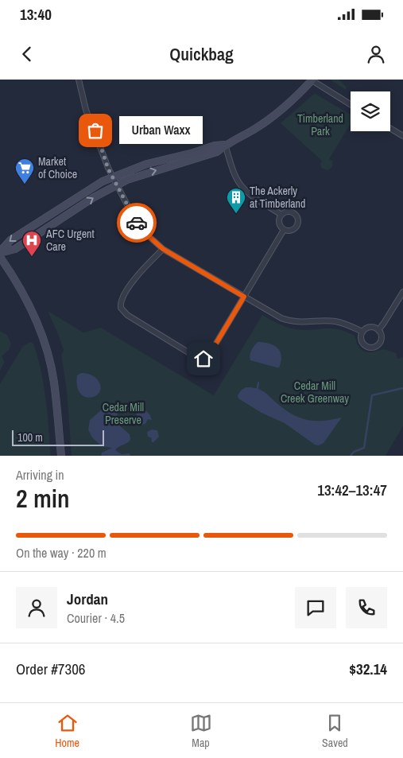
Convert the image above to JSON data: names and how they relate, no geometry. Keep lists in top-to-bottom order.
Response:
{
  "parks": ["Timberland Park", "Cedar Mill Creek Greenway", "Cedar Mill Preserve"],
  "places": {
    "other": ["Urban Waxx"],
    "supermarket": ["Market of Choice"],
    "building": ["The Ackerly at Timberland"],
    "hospital": ["AFC Urgent Care"]
  },
  "scale_bar": "100 m",
  "page": {
    "status": "13:40",
    "header": "Quickbag",
    "bubble": "Urban Waxx",
    "scale": "100 m",
    "heading": ["2 min", "Arriving in", "13:42–13:47"],
    "panel": [
      "Jordan",
      "Courier · 4.5",
      "Order #7306",
      "$32.14"
    ],
    "bar": "On the way · 220 m",
    "tabs": ["Home", "Map", "Saved"]
  }
}
